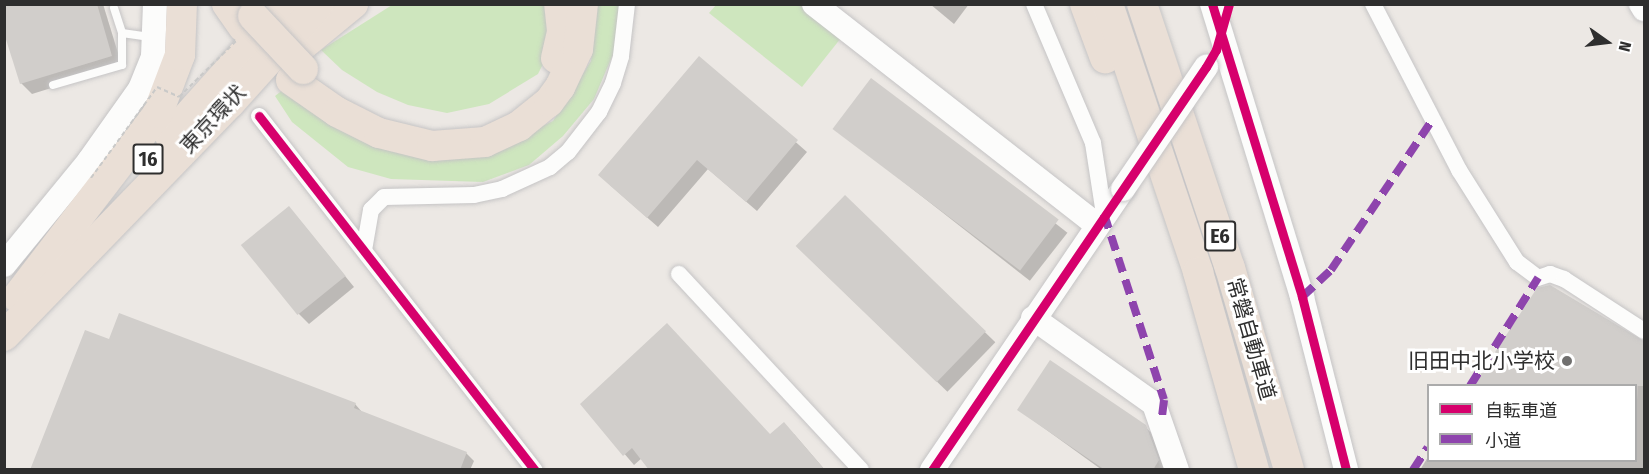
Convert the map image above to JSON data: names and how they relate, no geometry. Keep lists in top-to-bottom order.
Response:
{
  "streets": {
    "highway": [
      "東京環状",
      "16",
      "E6",
      "常磐自動車道"
    ]
  },
  "places": ["旧田中北小学校"],
  "legend": ["自転車道", "小道"],
  "north": "right"
}
